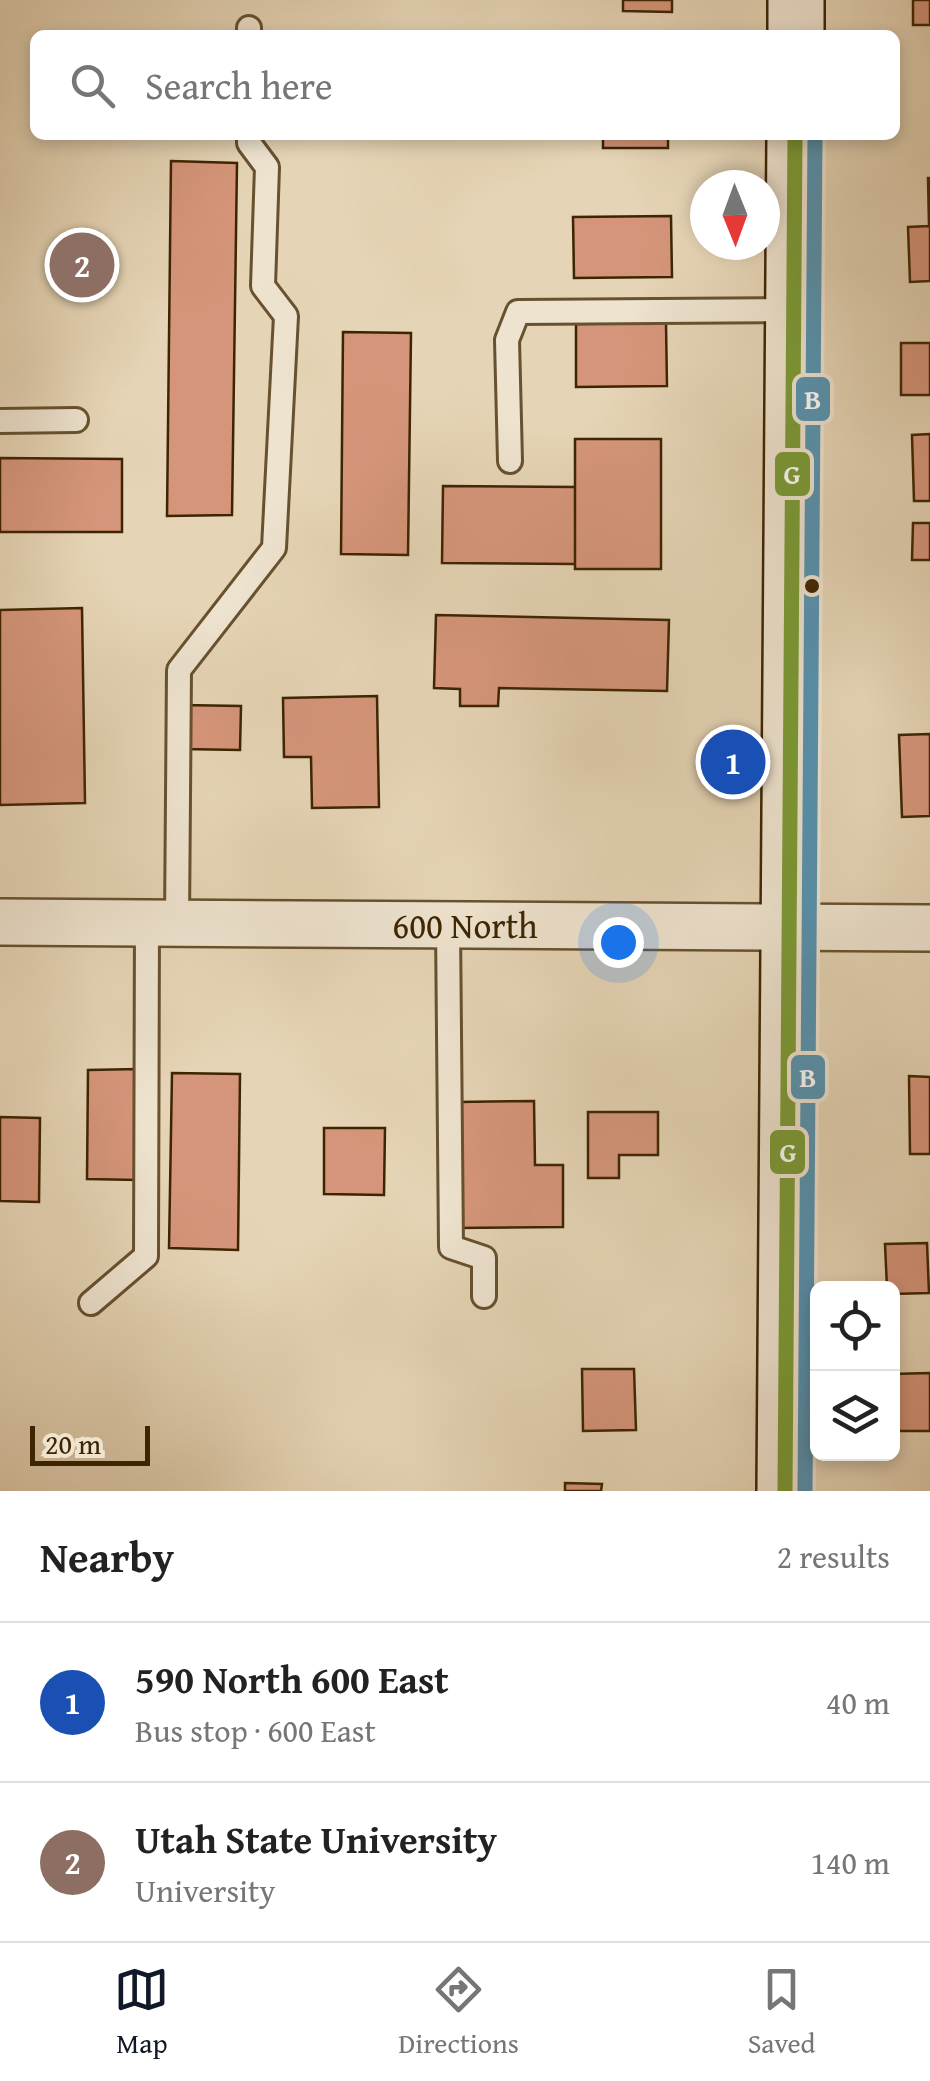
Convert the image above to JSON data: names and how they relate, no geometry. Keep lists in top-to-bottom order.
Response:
{
  "streets": {
    "street": ["600 North"]
  },
  "lines": ["transit line G", "transit line B"],
  "scale_bar": "20 m",
  "north": "bottom",
  "page": {
    "search": "Search here",
    "pins": ["2", "1"],
    "scale": "20 m",
    "heading": ["Nearby", "2 results"],
    "list": [
      {
        "mark": "1",
        "name": "590 North 600 East",
        "note": "Bus stop · 600 East",
        "value": "40 m"
      },
      {
        "mark": "2",
        "name": "Utah State University",
        "note": "University",
        "value": "140 m"
      }
    ],
    "nav": ["Map", "Directions", "Saved"]
  }
}
